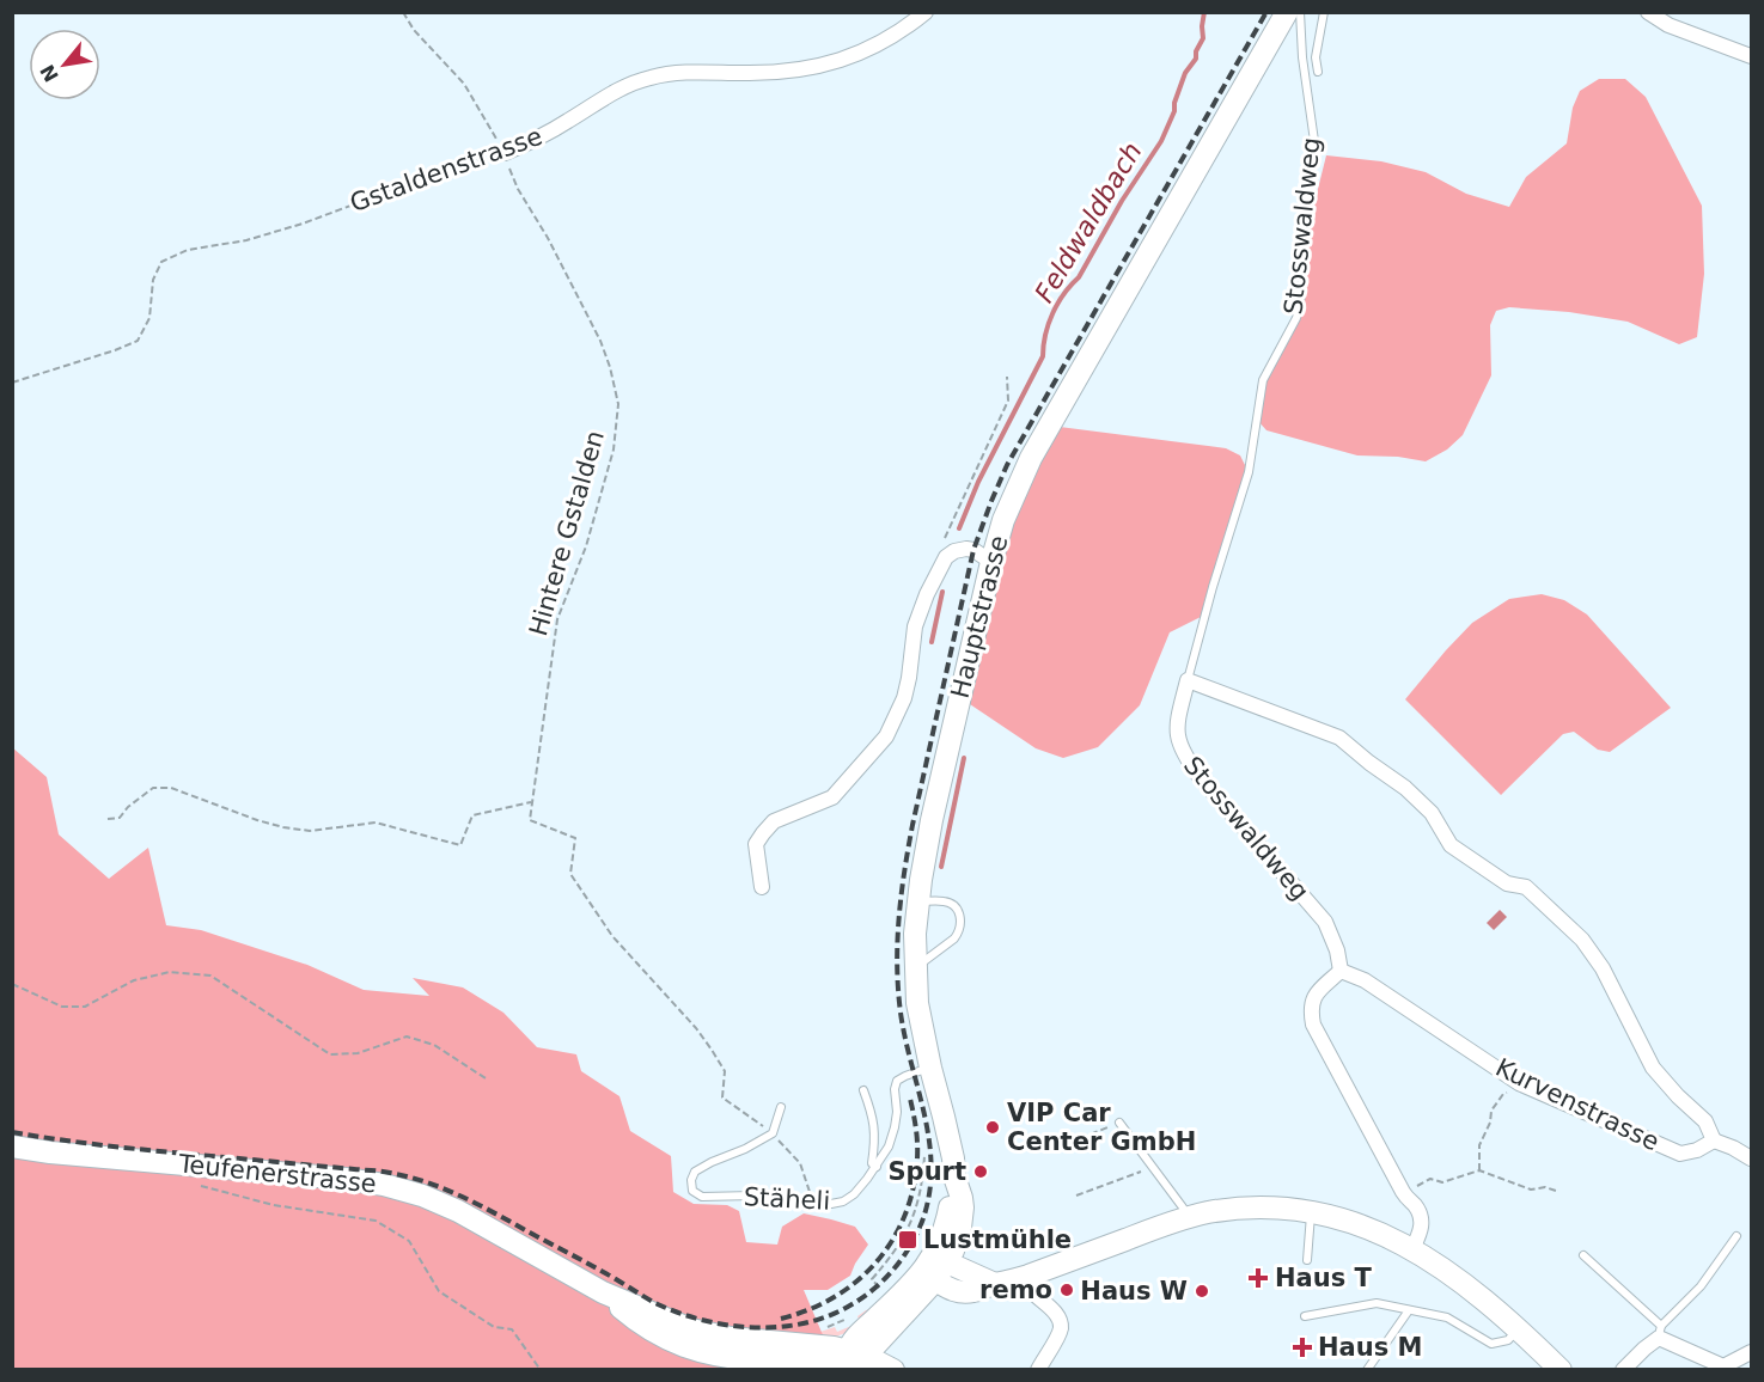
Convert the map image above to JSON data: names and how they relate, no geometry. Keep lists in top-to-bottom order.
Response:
{
  "streets": {
    "street": [
      "Gstaldenstrasse",
      "Stosswaldweg",
      "Hauptstrasse",
      "Kurvenstrasse",
      "Teufenerstrasse"
    ],
    "lane": ["Stäheli"],
    "path": ["Hintere Gstalden"]
  },
  "crossings": [
    ["Gstaldenstrasse", "Hintere Gstalden"],
    ["Stosswaldweg", "Kurvenstrasse"],
    ["Hintere Gstalden", "Stäheli"],
    ["Hauptstrasse", "Stäheli"]
  ],
  "water": ["Feldwaldbach"],
  "places": {
    "other": [
      "VIP Car Center GmbH",
      "Spurt",
      "remo",
      "Haus W"
    ],
    "transit": ["Lustmühle"],
    "health": ["Haus T", "Haus M"]
  },
  "north": "bottom left"
}
